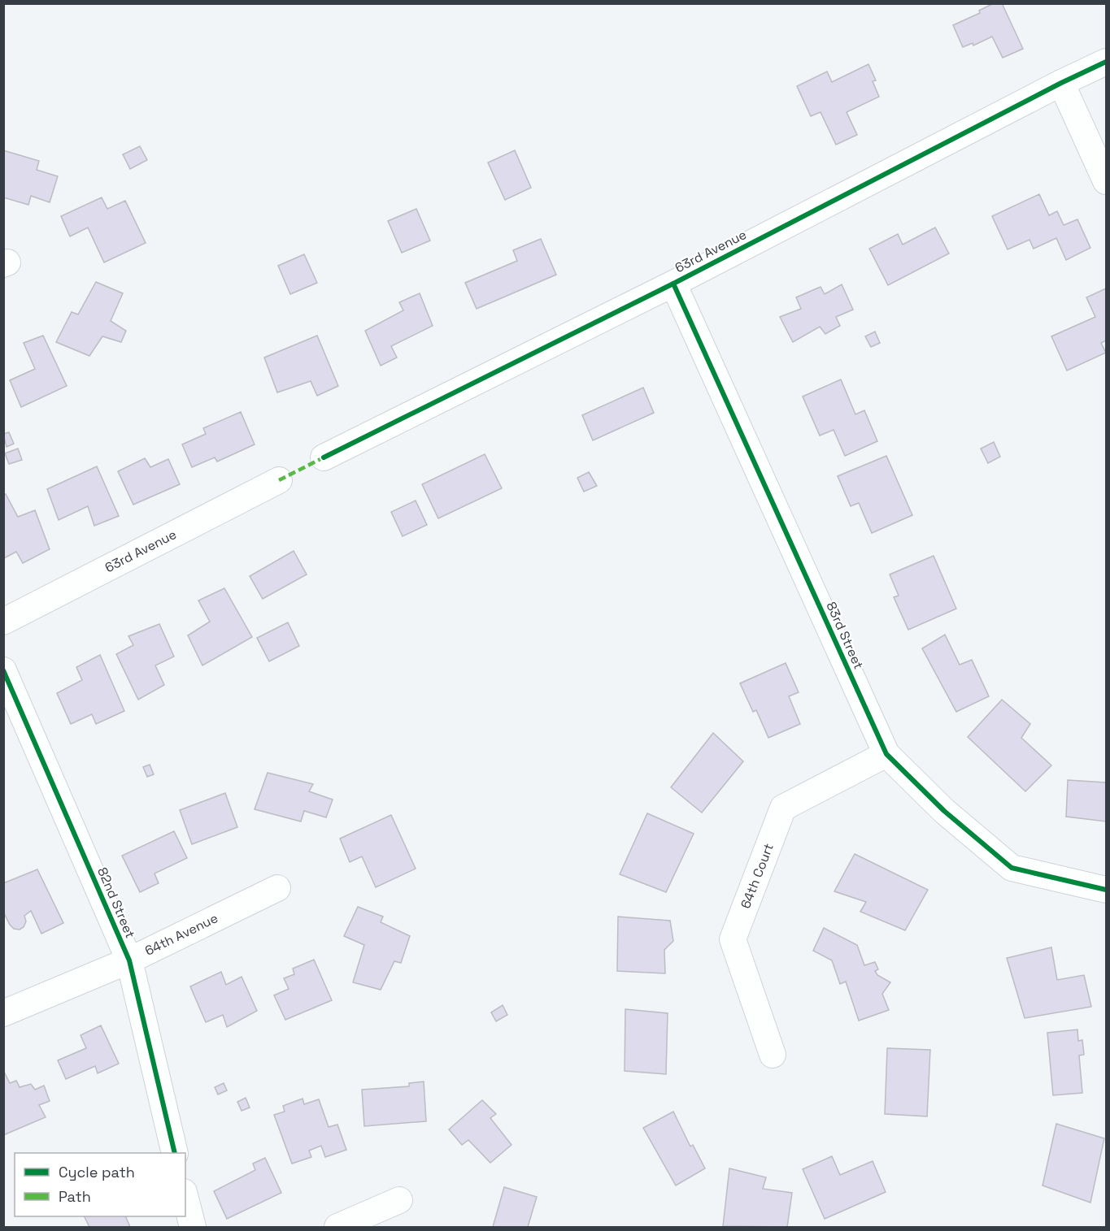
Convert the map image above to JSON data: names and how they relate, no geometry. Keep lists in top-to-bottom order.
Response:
{
  "streets": {
    "street": [
      "63rd Avenue",
      "83rd Street",
      "64th Court",
      "82nd Street",
      "64th Avenue"
    ]
  },
  "crossings": [
    ["63rd Avenue", "83rd Street"],
    ["83rd Street", "64th Court"],
    ["82nd Street", "64th Avenue"]
  ],
  "legend": ["Cycle path", "Path"]
}
